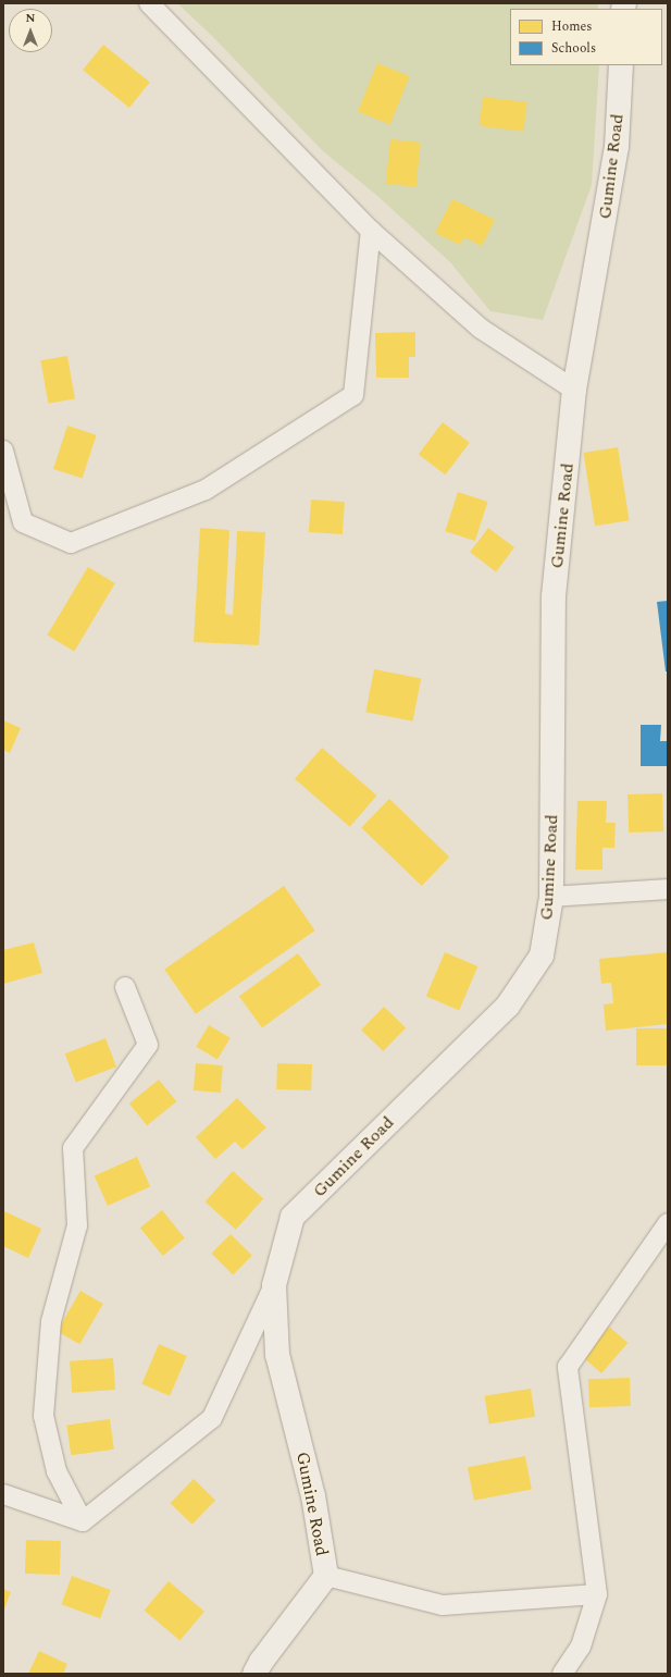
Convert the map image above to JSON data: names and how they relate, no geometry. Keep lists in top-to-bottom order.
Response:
{
  "streets": {
    "main road": ["Gumine Road"]
  },
  "legend": ["Homes", "Schools"],
  "north": "top"
}
